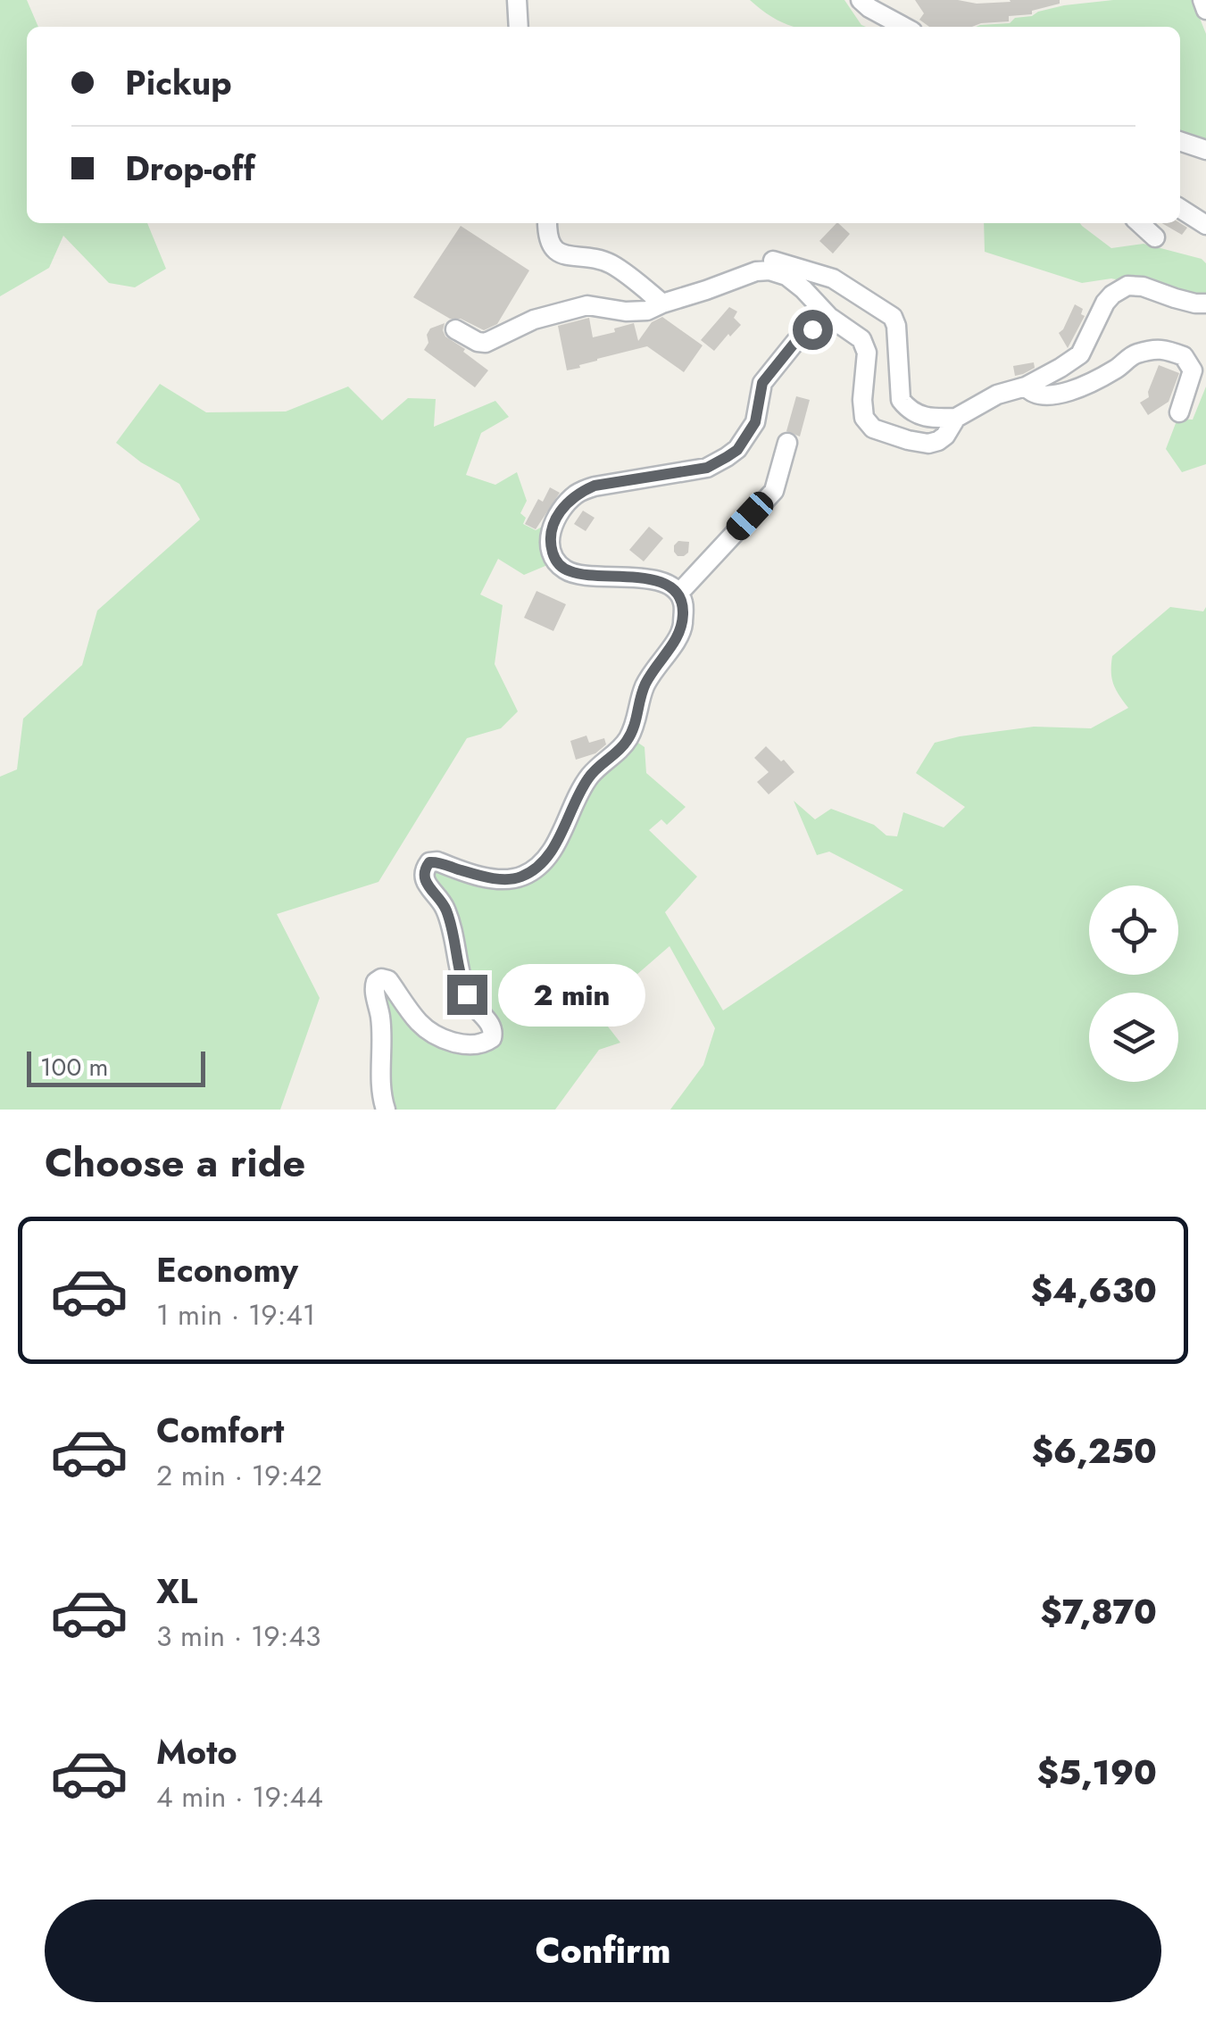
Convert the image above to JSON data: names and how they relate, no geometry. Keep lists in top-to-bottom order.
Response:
{
  "scale_bar": "100 m",
  "page": {
    "banner": ["Pickup", "Drop-off"],
    "bubble": "2 min",
    "scale": "100 m",
    "heading": "Choose a ride",
    "list": [
      {
        "name": "Economy",
        "note": "1 min · 19:41",
        "value": "$4,630"
      },
      {
        "name": "Comfort",
        "note": "2 min · 19:42",
        "value": "$6,250"
      },
      {
        "name": "XL",
        "note": "3 min · 19:43",
        "value": "$7,870"
      },
      {
        "name": "Moto",
        "note": "4 min · 19:44",
        "value": "$5,190"
      }
    ],
    "buttons": "Confirm"
  }
}
